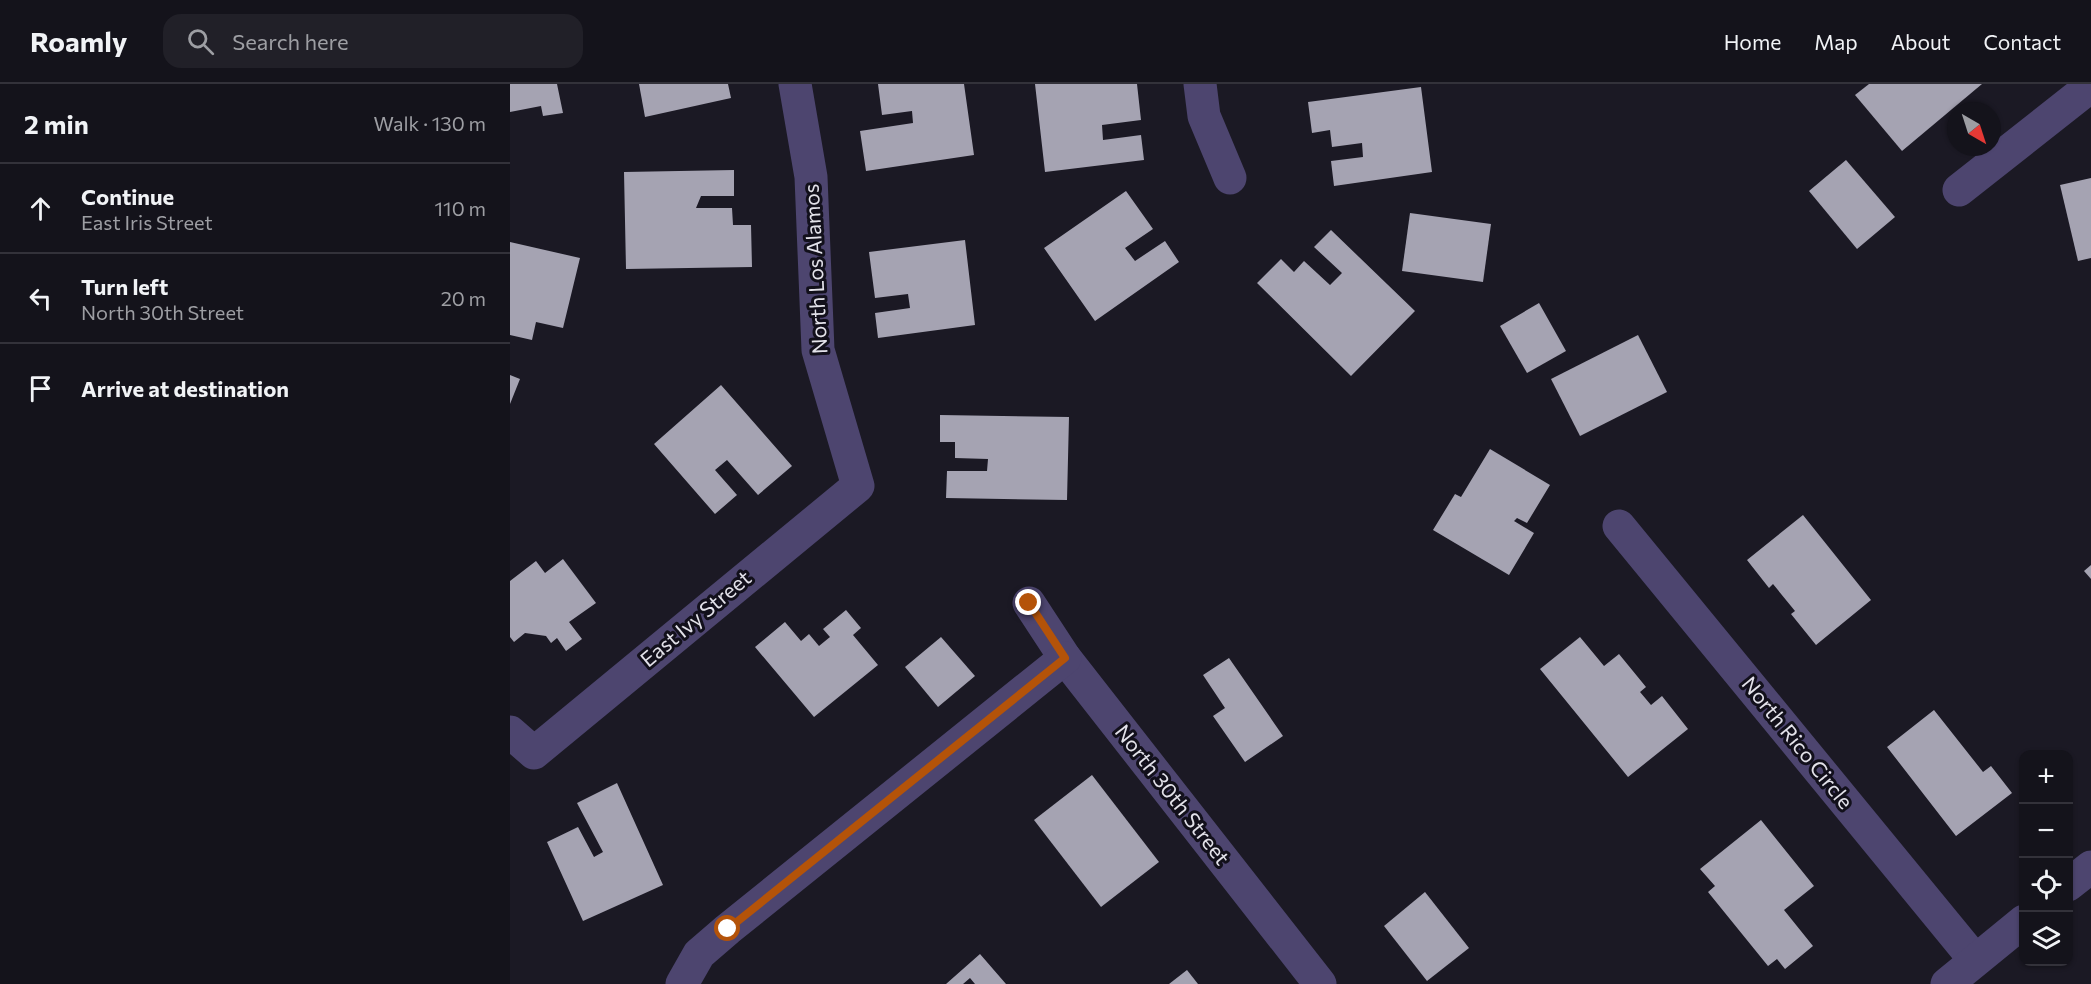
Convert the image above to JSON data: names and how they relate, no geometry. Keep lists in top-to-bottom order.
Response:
{
  "streets": {
    "street": [
      "North Los Alamos",
      "East Ivy Street",
      "North Rico Circle",
      "North 30th Street"
    ]
  },
  "crossings": [
    ["North Los Alamos", "East Ivy Street"]
  ],
  "north": "bottom right",
  "page": {
    "header": "Roamly",
    "search": "Search here",
    "nav": [
      "Home",
      "Map",
      "About",
      "Contact"
    ],
    "heading": ["2 min", "Walk · 130 m"],
    "list": [
      ["Continue", "East Iris Street", "110 m"],
      ["Turn left", "North 30th Street", "20 m"],
      "Arrive at destination"
    ],
    "map_buttons": ["+", "−"]
  }
}
